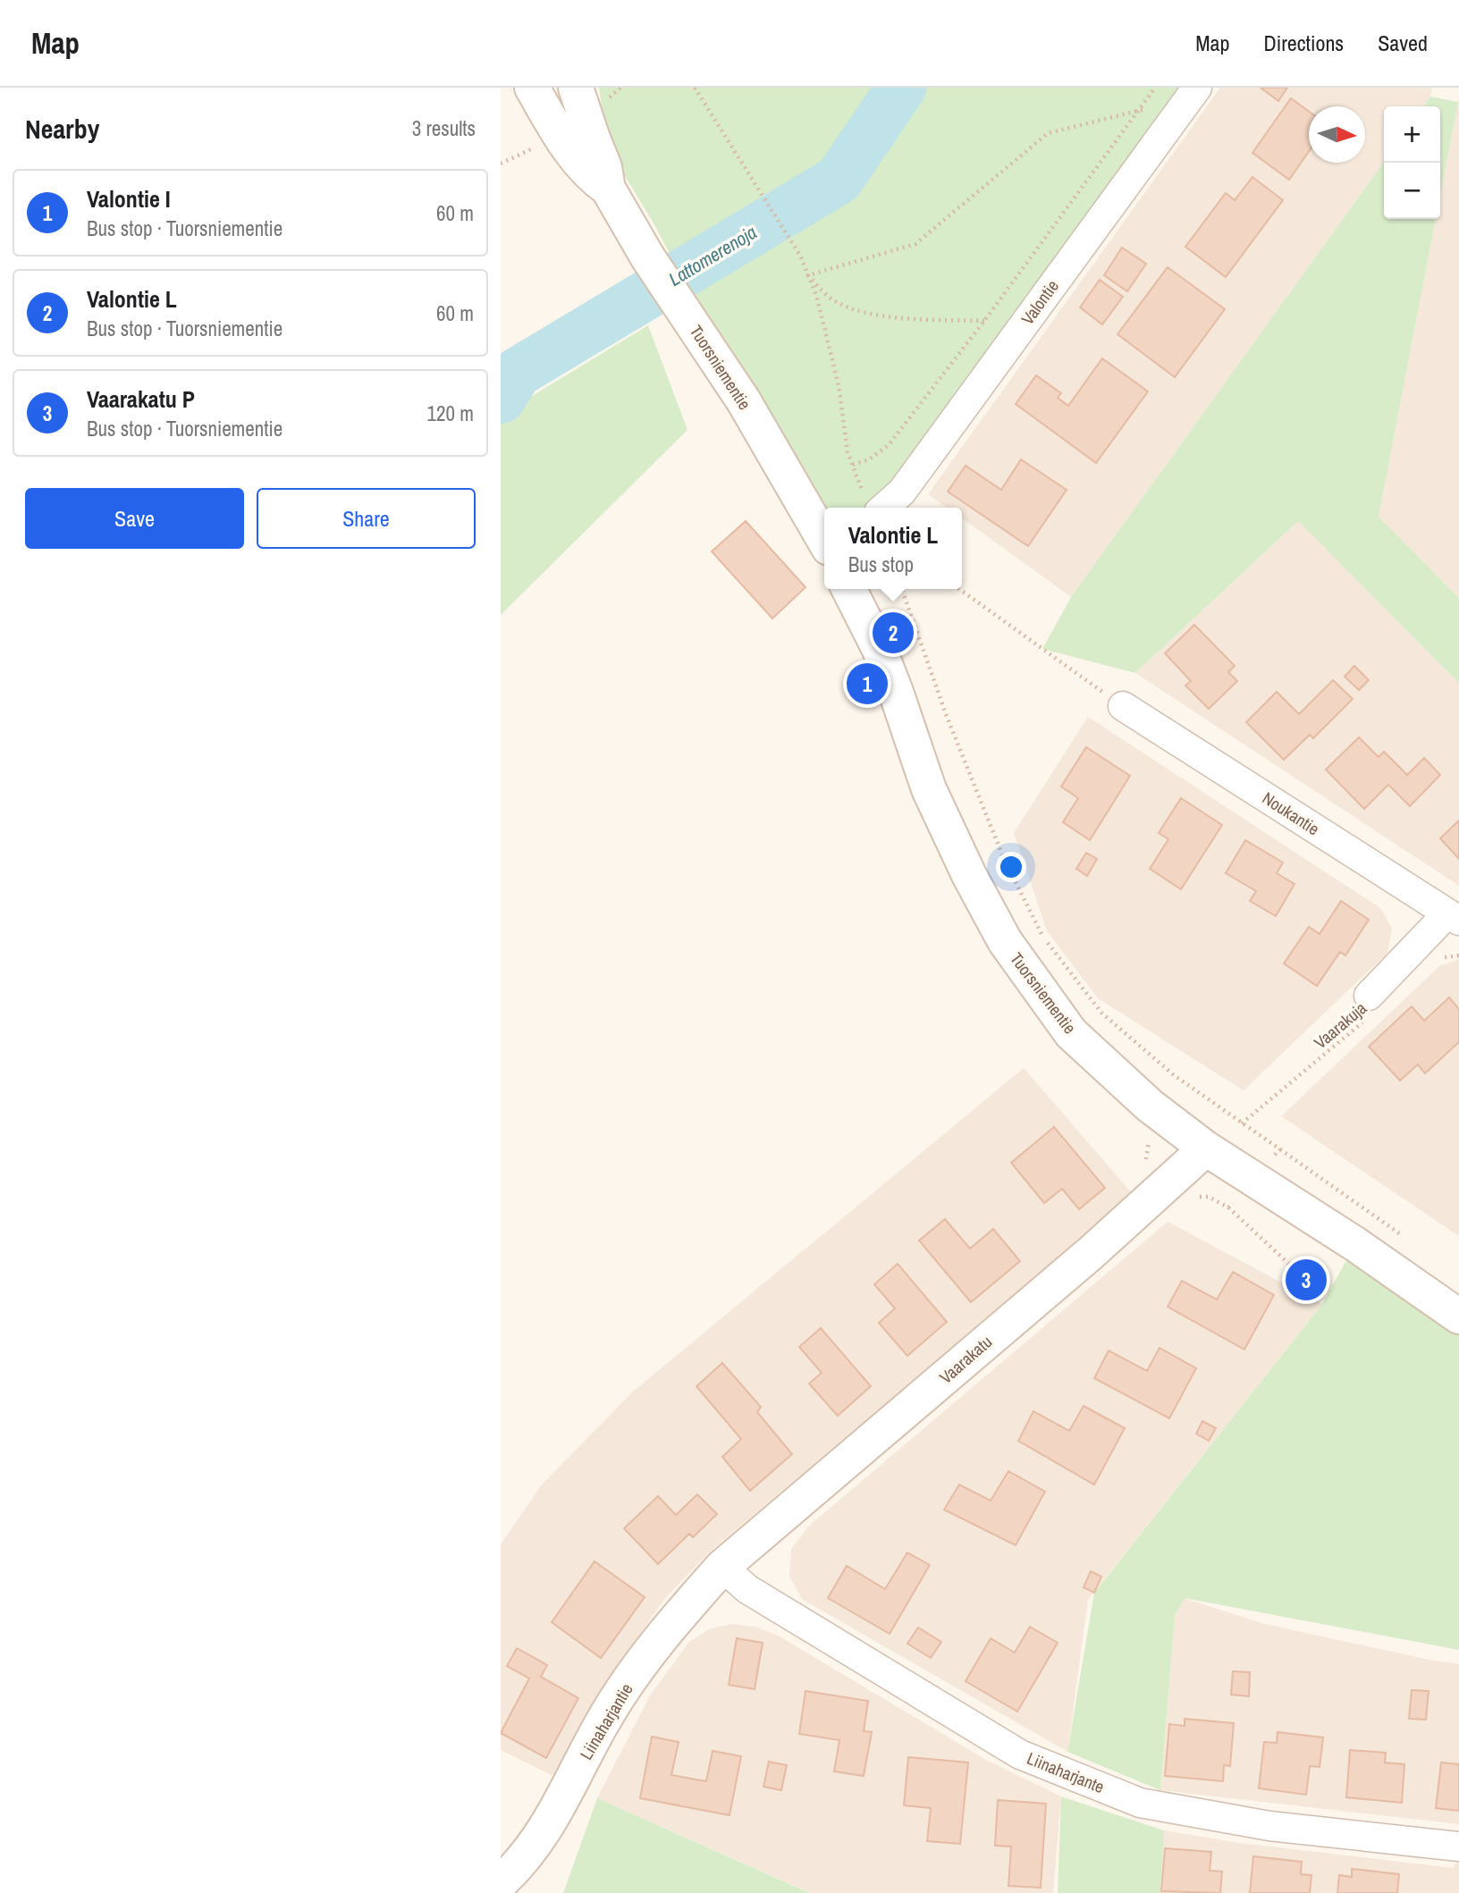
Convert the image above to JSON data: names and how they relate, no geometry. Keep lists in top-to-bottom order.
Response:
{
  "streets": {
    "main road": ["Tuorsniementie", "Vaarakatu", "Liinaharjantie"],
    "street": ["Valontie", "Noukantie", "Liinaharjante"],
    "path": ["Vaarakuja"]
  },
  "crossings": [
    ["Tuorsniementie", "Vaarakatu"],
    ["Vaarakatu", "Liinaharjantie"],
    ["Vaarakatu", "Liinaharjante"],
    ["Liinaharjantie", "Liinaharjante"]
  ],
  "water": ["Lattomerenoja"],
  "north": "right",
  "page": {
    "header": "Map",
    "nav": ["Map", "Directions", "Saved"],
    "heading": ["Nearby", "3 results"],
    "map_buttons": ["+", "−"],
    "list": [
      {
        "mark": "1",
        "name": "Valontie I",
        "note": "Bus stop · Tuorsniementie",
        "value": "60 m"
      },
      {
        "mark": "2",
        "name": "Valontie L",
        "note": "Bus stop · Tuorsniementie",
        "value": "60 m"
      },
      {
        "mark": "3",
        "name": "Vaarakatu P",
        "note": "Bus stop · Tuorsniementie",
        "value": "120 m"
      }
    ],
    "buttons": ["Save", "Share"],
    "popup": ["Valontie L", "Bus stop"],
    "pins": ["2", "1", "3"]
  }
}
